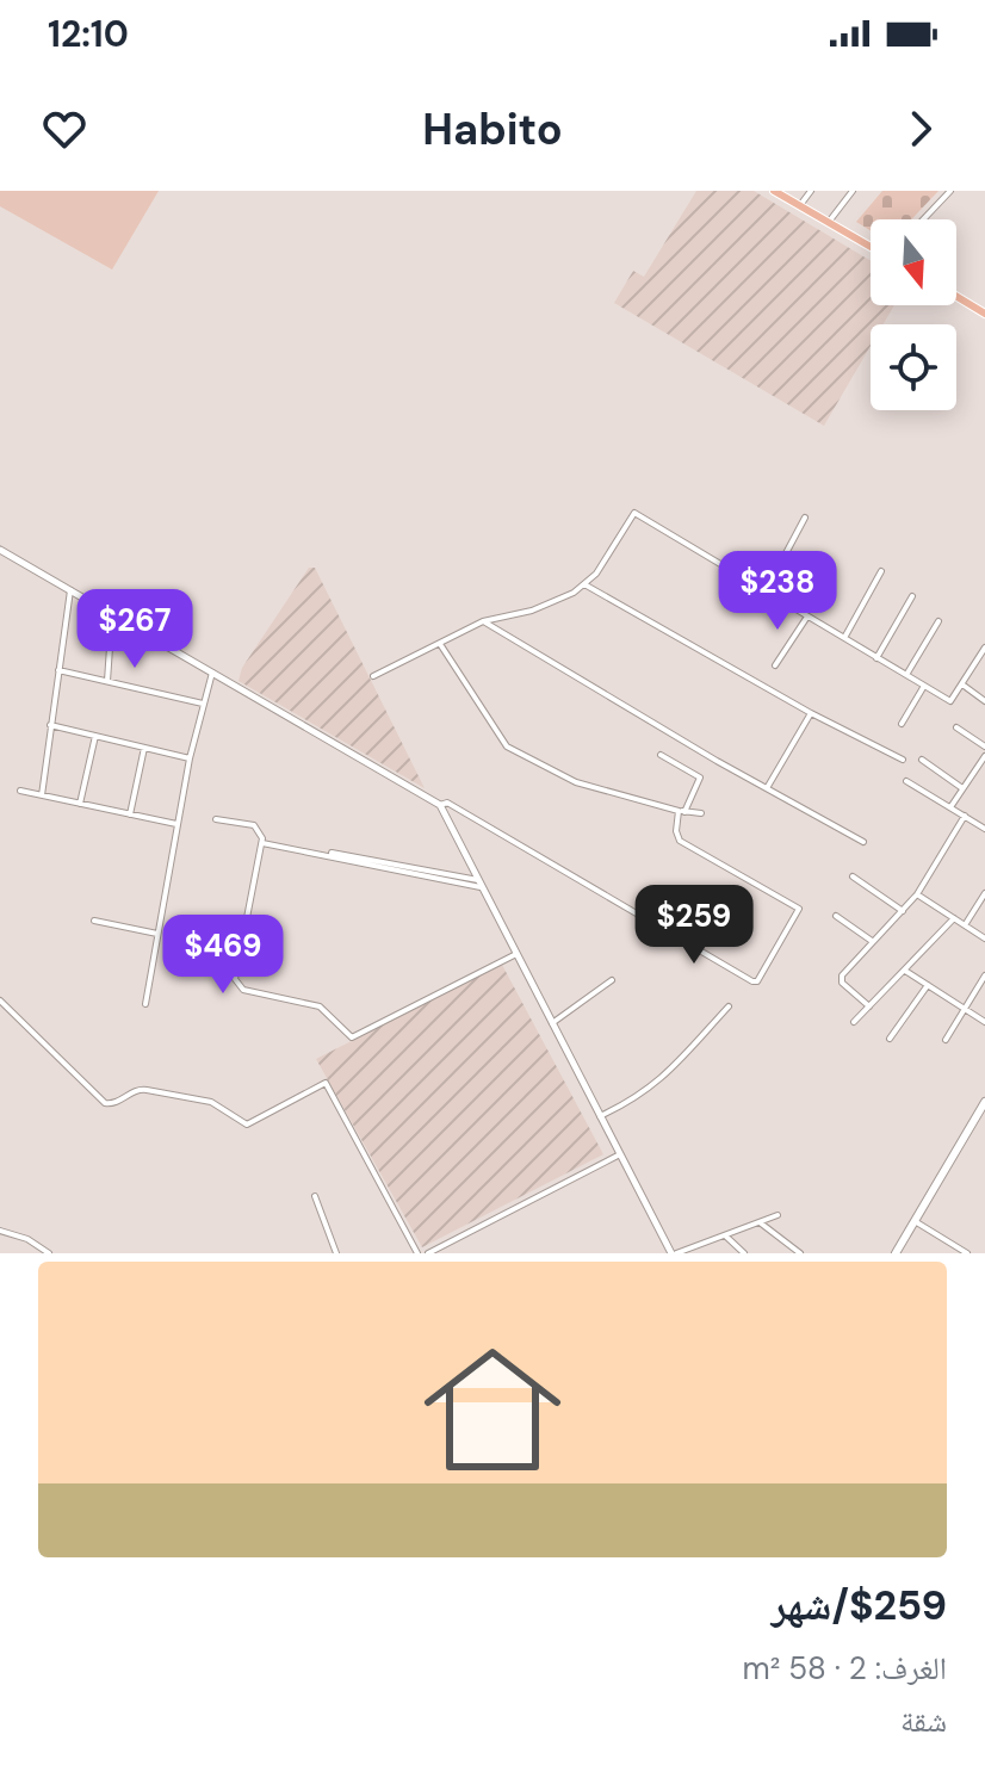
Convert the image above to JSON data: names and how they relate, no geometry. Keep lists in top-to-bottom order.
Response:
{
  "north": "bottom",
  "page": {
    "status": "12:10",
    "header": "Habito",
    "price": [
      "$238",
      "$267",
      "$259",
      "$469"
    ],
    "list": [
      {
        "name": "$259/شهر",
        "note": "الغرف: 2 · 58 m² · شقة"
      }
    ]
  }
}
